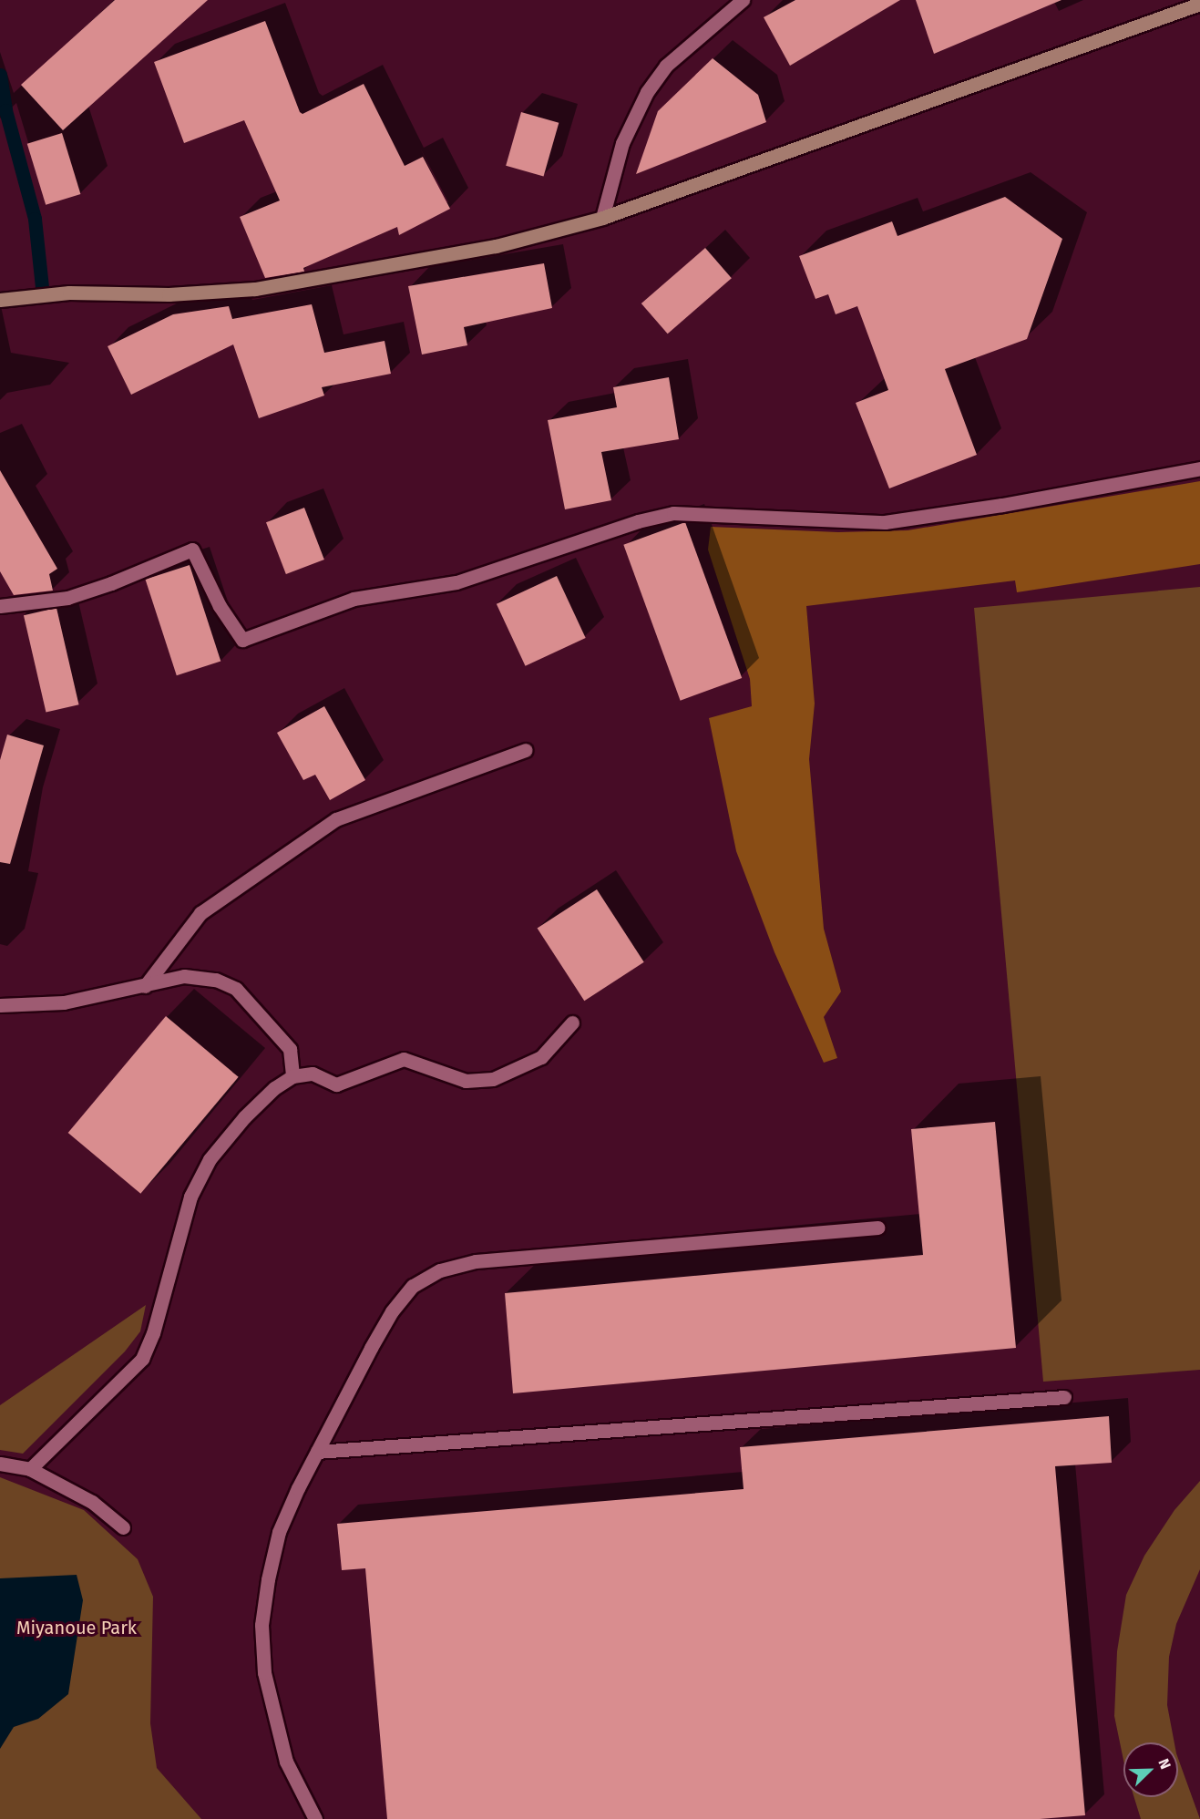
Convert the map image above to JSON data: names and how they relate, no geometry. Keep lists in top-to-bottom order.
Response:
{
  "parks": ["Miyanoue Park"],
  "north": "top right"
}
